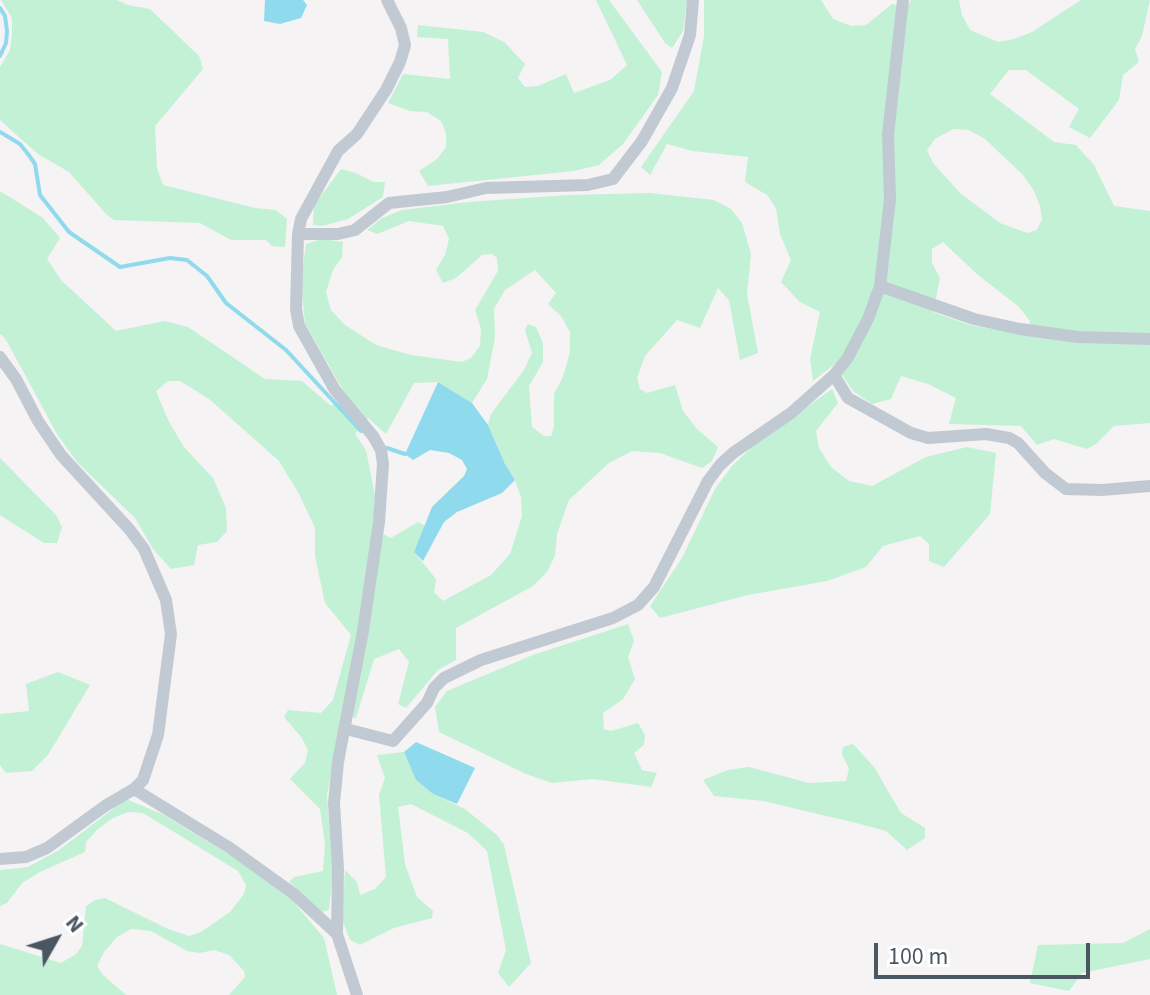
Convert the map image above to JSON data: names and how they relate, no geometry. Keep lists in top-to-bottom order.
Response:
{
  "scale_bar": "100 m",
  "north": "top right"
}
